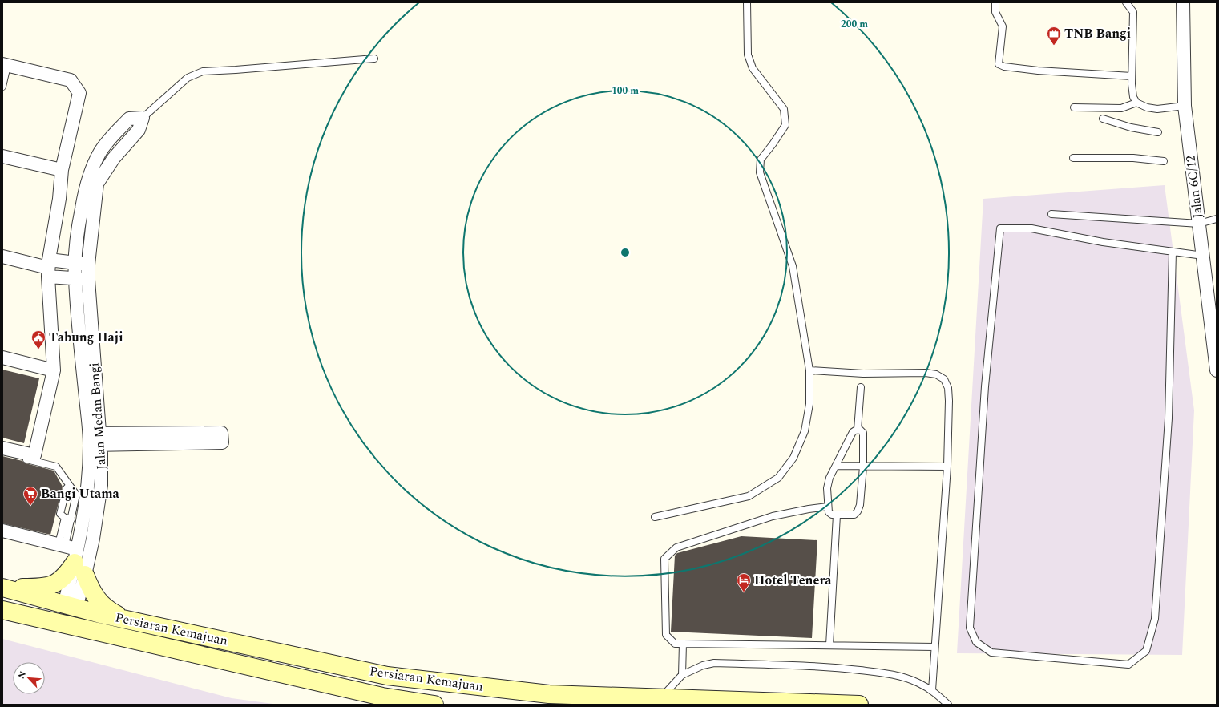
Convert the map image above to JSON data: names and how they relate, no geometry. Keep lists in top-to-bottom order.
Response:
{
  "streets": {
    "main road": ["Persiaran Kemajuan"],
    "street": ["Jalan 6C/12", "Jalan Medan Bangi"]
  },
  "crossings": [
    ["Jalan Medan Bangi", "Persiaran Kemajuan"]
  ],
  "places": {
    "office": ["TNB Bangi"],
    "public building": ["Tabung Haji"],
    "supermarket": ["Bangi Utama"],
    "hotel": ["Hotel Tenera"]
  },
  "north": "top left",
  "rings": ["200 m", "100 m"]
}
